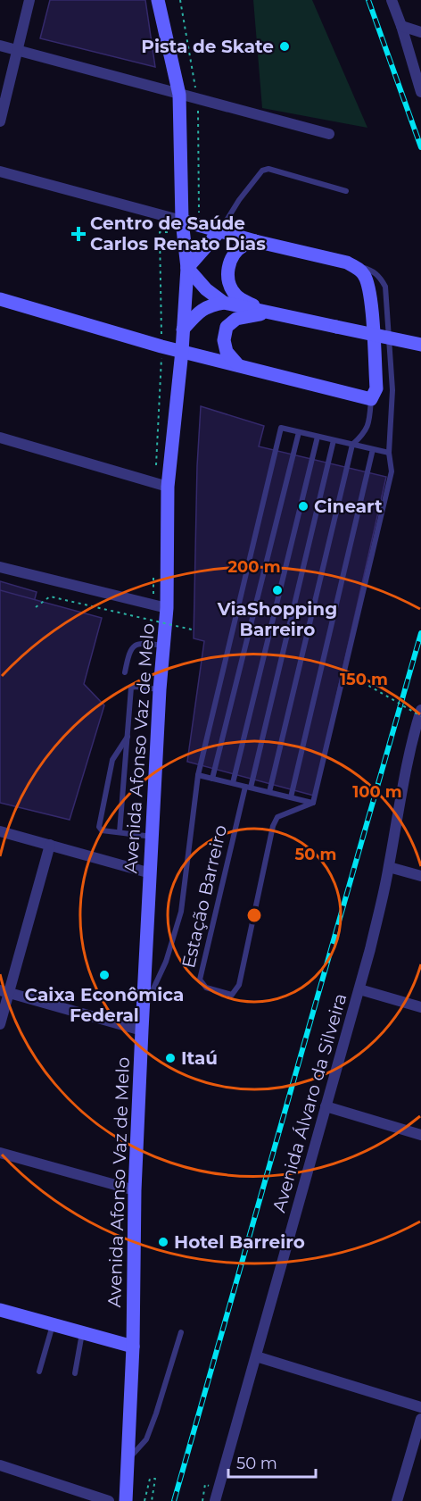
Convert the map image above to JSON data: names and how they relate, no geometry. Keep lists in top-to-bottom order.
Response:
{
  "streets": {
    "main road": ["Avenida Afonso Vaz de Melo"],
    "street": ["Avenida Álvaro da Silveira"],
    "lane": ["Estação Barreiro"]
  },
  "crossings": [
    ["Avenida Afonso Vaz de Melo", "Estação Barreiro"]
  ],
  "places": {
    "other": [
      "Pista de Skate",
      "Cineart",
      "ViaShopping Barreiro",
      "Caixa Econômica Federal",
      "Itaú",
      "Hotel Barreiro"
    ],
    "health": ["Centro de Saúde Carlos Renato Dias"]
  },
  "scale_bar": "50 m",
  "rings": [
    "200 m",
    "150 m",
    "100 m",
    "50 m"
  ]
}
